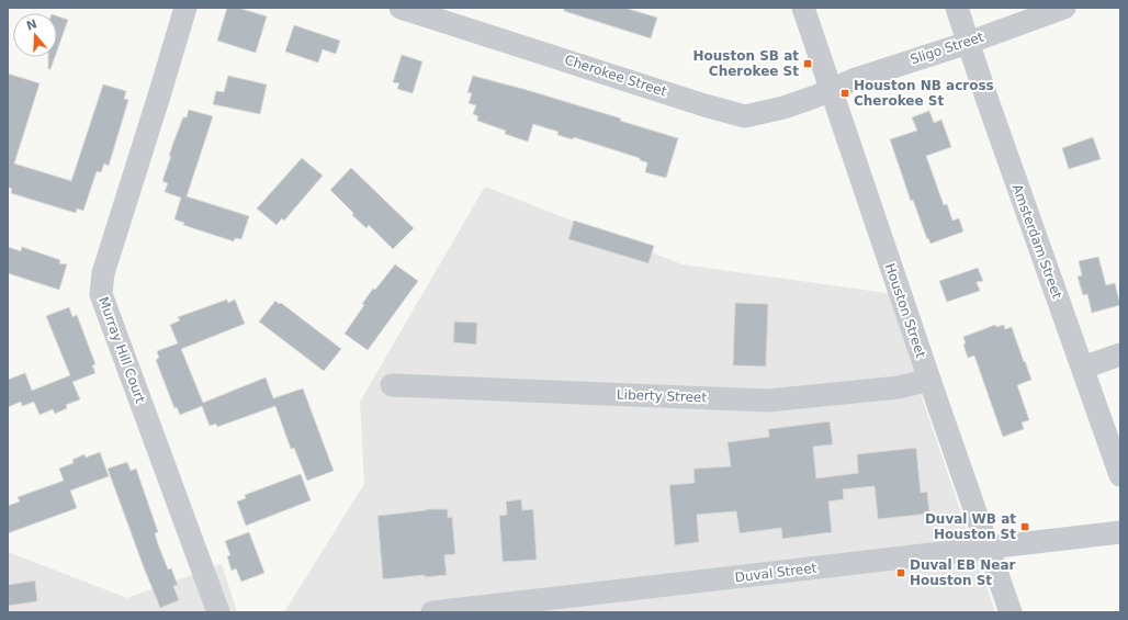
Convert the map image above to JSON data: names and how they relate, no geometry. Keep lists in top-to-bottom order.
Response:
{
  "streets": {
    "street": [
      "Sligo Street",
      "Cherokee Street",
      "Amsterdam Street",
      "Houston Street",
      "Murray Hill Court",
      "Liberty Street",
      "Duval Street"
    ]
  },
  "crossings": [
    ["Sligo Street", "Cherokee Street"],
    ["Sligo Street", "Amsterdam Street"],
    ["Sligo Street", "Houston Street"],
    ["Cherokee Street", "Houston Street"],
    ["Houston Street", "Liberty Street"],
    ["Houston Street", "Duval Street"]
  ],
  "places": {
    "transit": [
      "Houston SB at Cherokee St",
      "Houston NB across Cherokee St",
      "Duval WB at Houston St",
      "Duval EB Near Houston St"
    ]
  },
  "north": "top"
}
